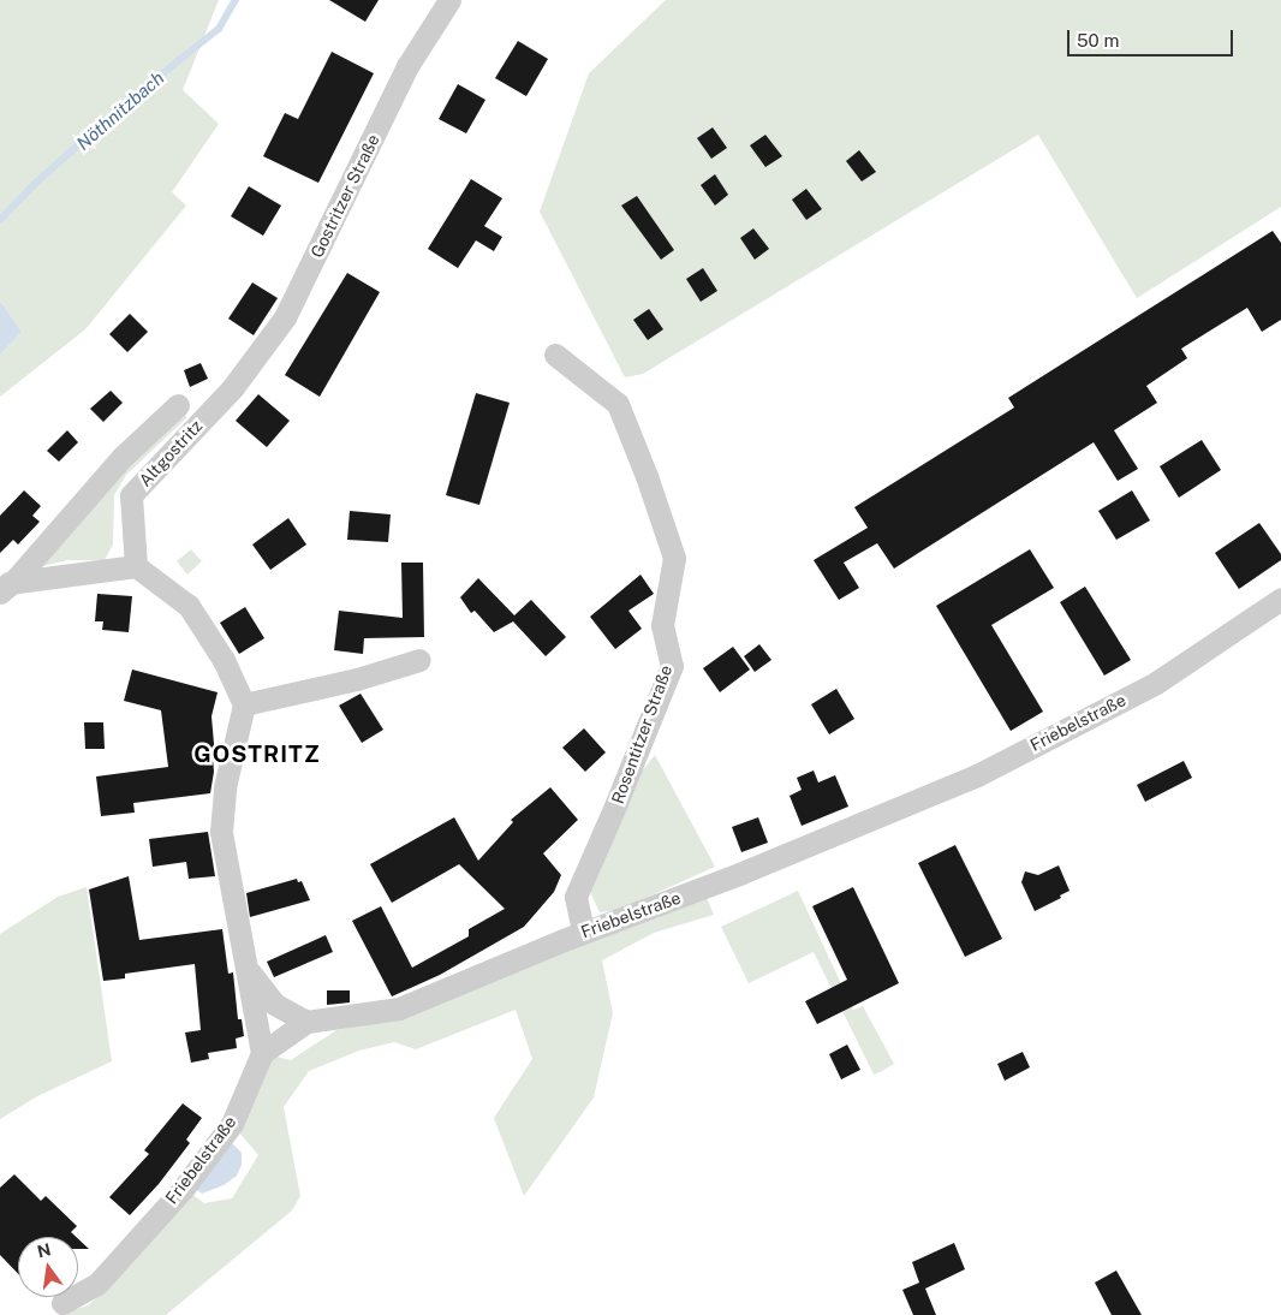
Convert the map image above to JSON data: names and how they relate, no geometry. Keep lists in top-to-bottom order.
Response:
{
  "streets": {
    "street": [
      "Gostritzer Straße",
      "Altgostritz",
      "Friebelstraße",
      "Rosentitzer Straße"
    ]
  },
  "crossings": [
    ["Gostritzer Straße", "Altgostritz"],
    ["Friebelstraße", "Rosentitzer Straße"]
  ],
  "districts": ["GOSTRITZ"],
  "water": ["Nöthnitzbach"],
  "scale_bar": "50 m",
  "north": "top"
}
